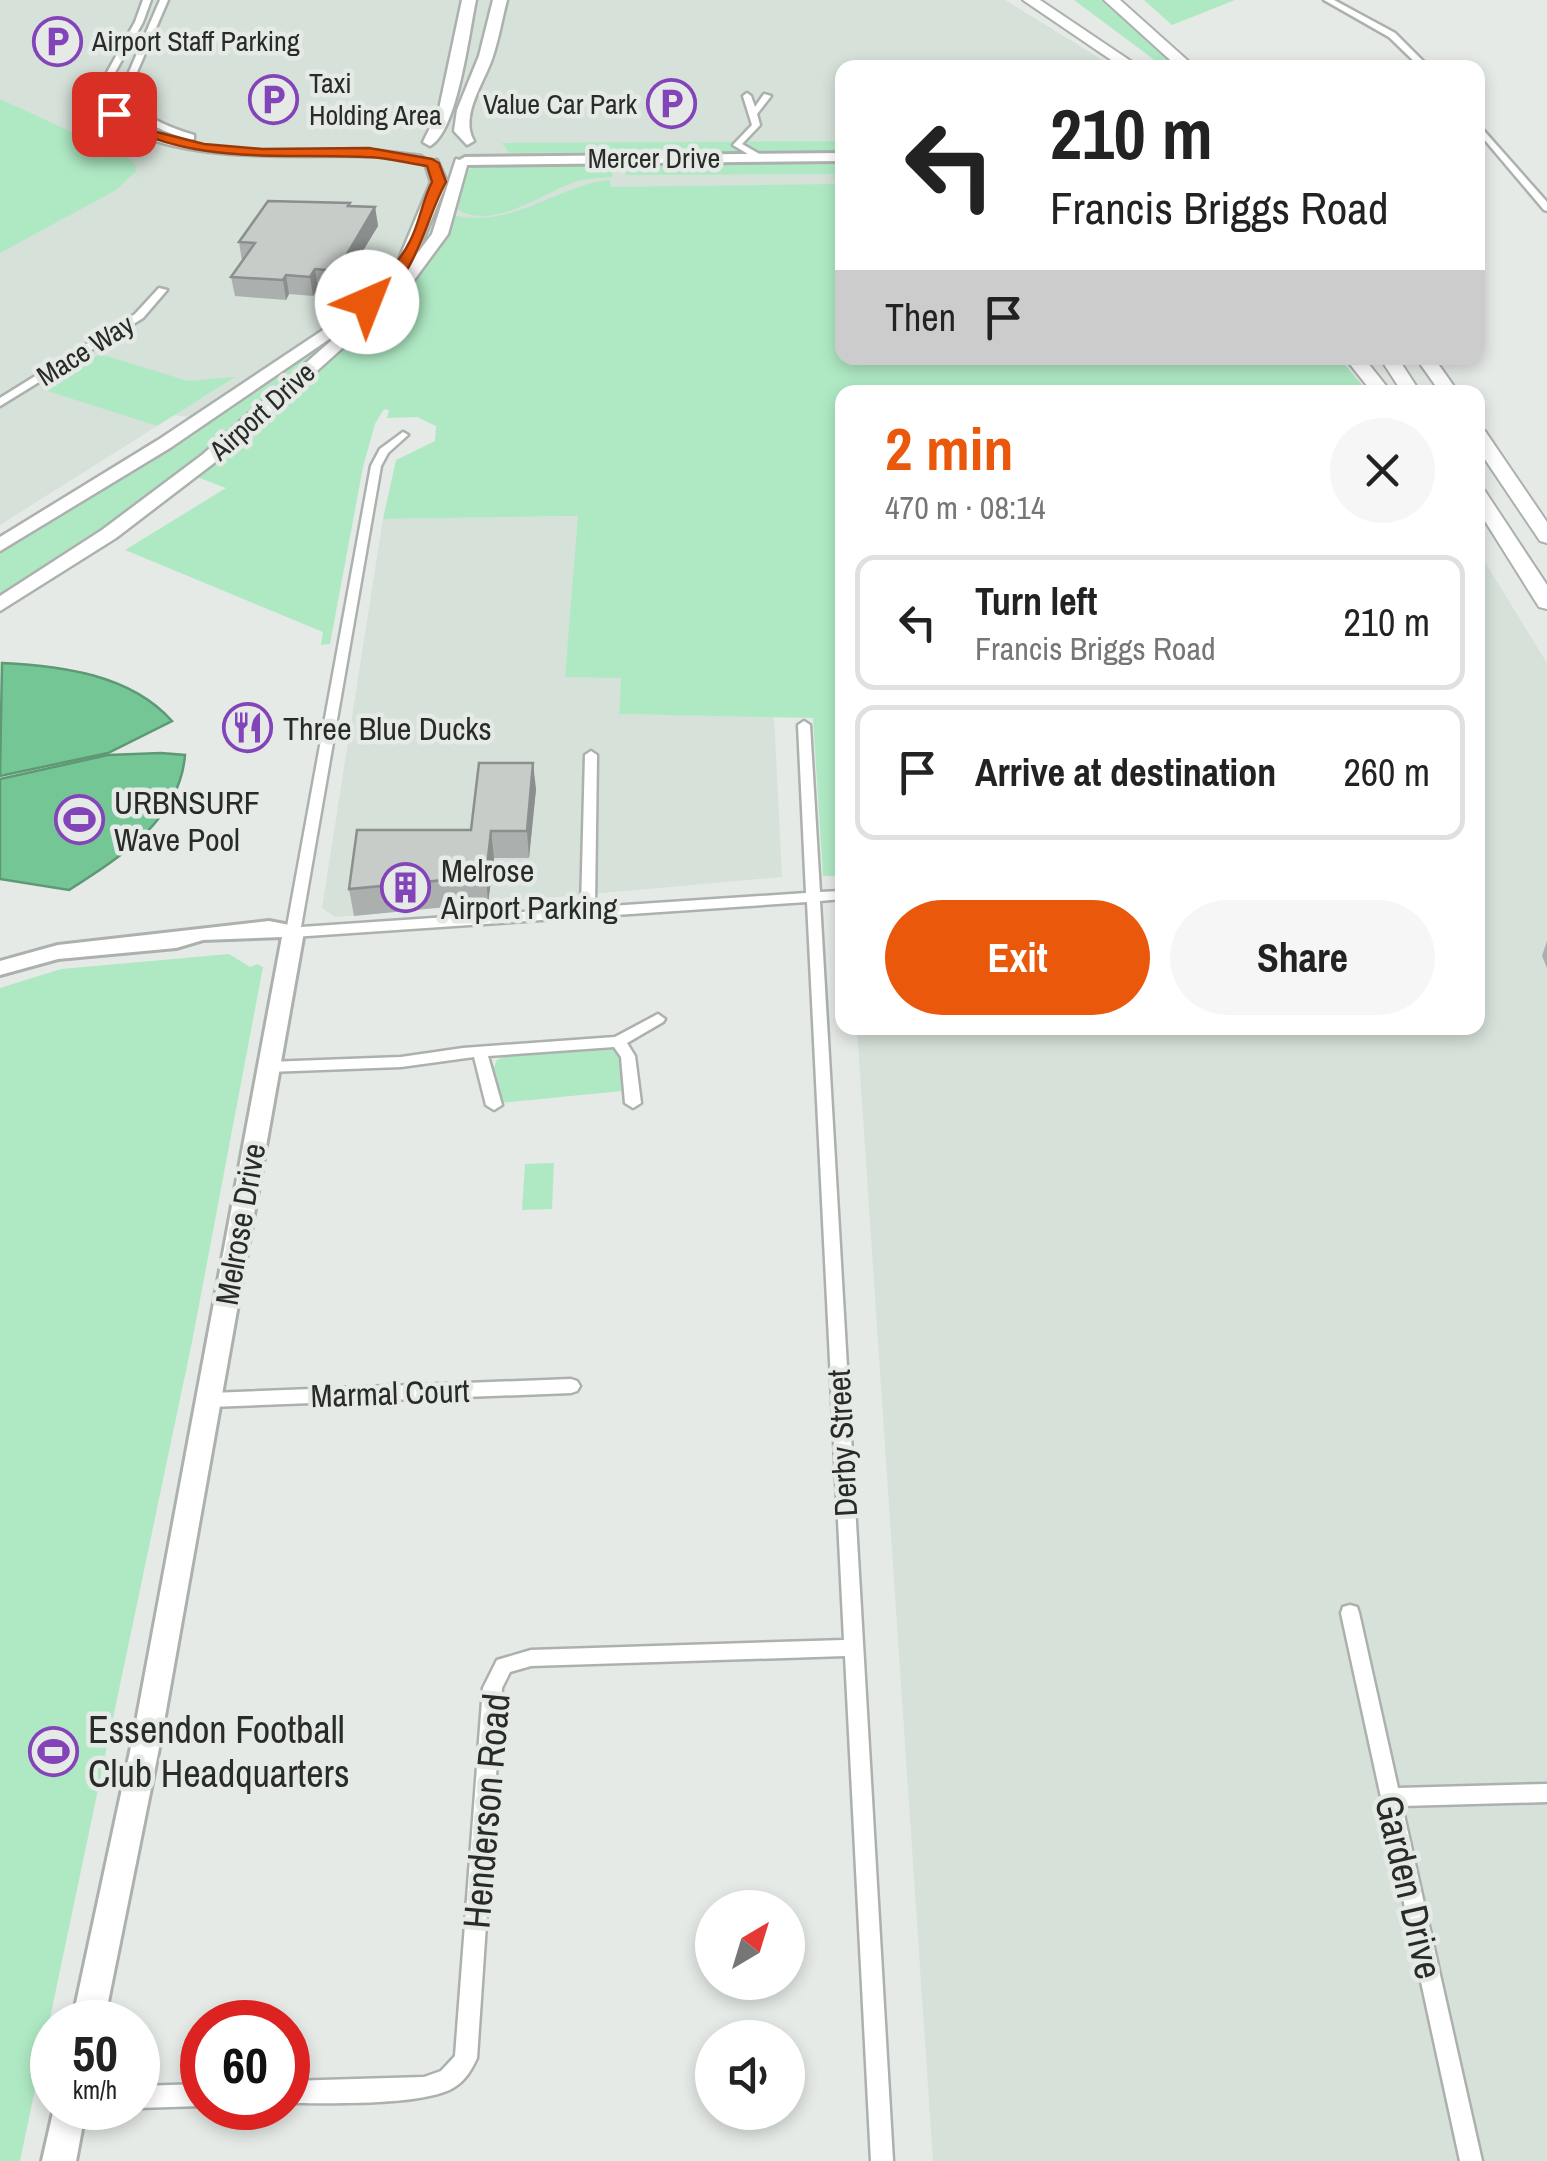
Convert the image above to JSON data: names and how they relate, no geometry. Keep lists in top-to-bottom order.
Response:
{
  "streets": {
    "main road": ["Airport Drive"],
    "street": [
      "Mercer Drive",
      "Mace Way",
      "Melrose Drive",
      "Marmal Court",
      "Derby Street",
      "Henderson Road",
      "Garden Drive"
    ]
  },
  "crossings": [
    ["Mercer Drive", "Airport Drive"],
    ["Melrose Drive", "Marmal Court"],
    ["Derby Street", "Henderson Road"]
  ],
  "places": {
    "parking": ["Airport Staff Parking", "Taxi Holding Area", "Value Car Park"],
    "restaurant": ["Three Blue Ducks"],
    "sports": ["URBNSURF Wave Pool", "Essendon Football Club Headquarters"],
    "building": ["Melrose Airport Parking"]
  },
  "north": "top right",
  "page": {
    "turn": ["210 m", "Francis Briggs Road"],
    "then": "Then",
    "heading": ["2 min", "470 m · 08:14"],
    "list": [
      {
        "name": "Turn left",
        "note": "Francis Briggs Road",
        "value": "210 m"
      },
      {
        "name": "Arrive at destination",
        "value": "260 m"
      }
    ],
    "buttons": ["Exit", "Share"],
    "speed": "50 km/h",
    "limit": "60"
  }
}
